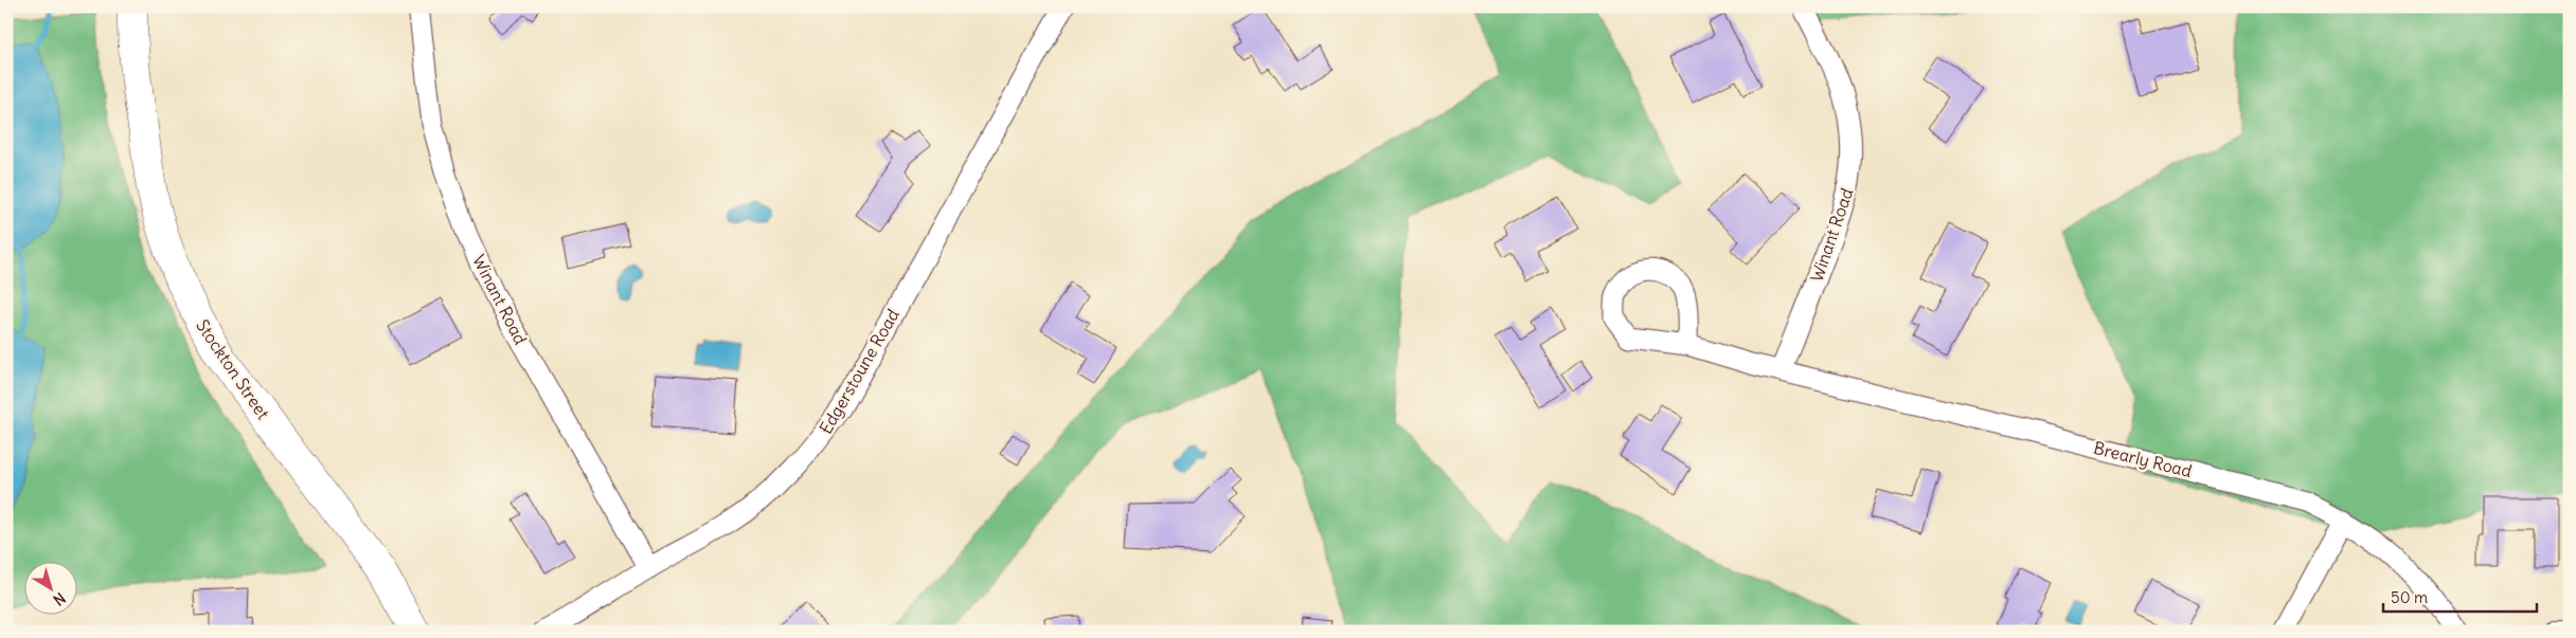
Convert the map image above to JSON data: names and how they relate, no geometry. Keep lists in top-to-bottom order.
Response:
{
  "streets": {
    "highway": ["Stockton Street"],
    "street": ["Winant Road", "Edgerstoune Road", "Brearly Road"]
  },
  "crossings": [
    ["Winant Road", "Edgerstoune Road"],
    ["Winant Road", "Brearly Road"]
  ],
  "scale_bar": "50 m",
  "north": "bottom right"
}
